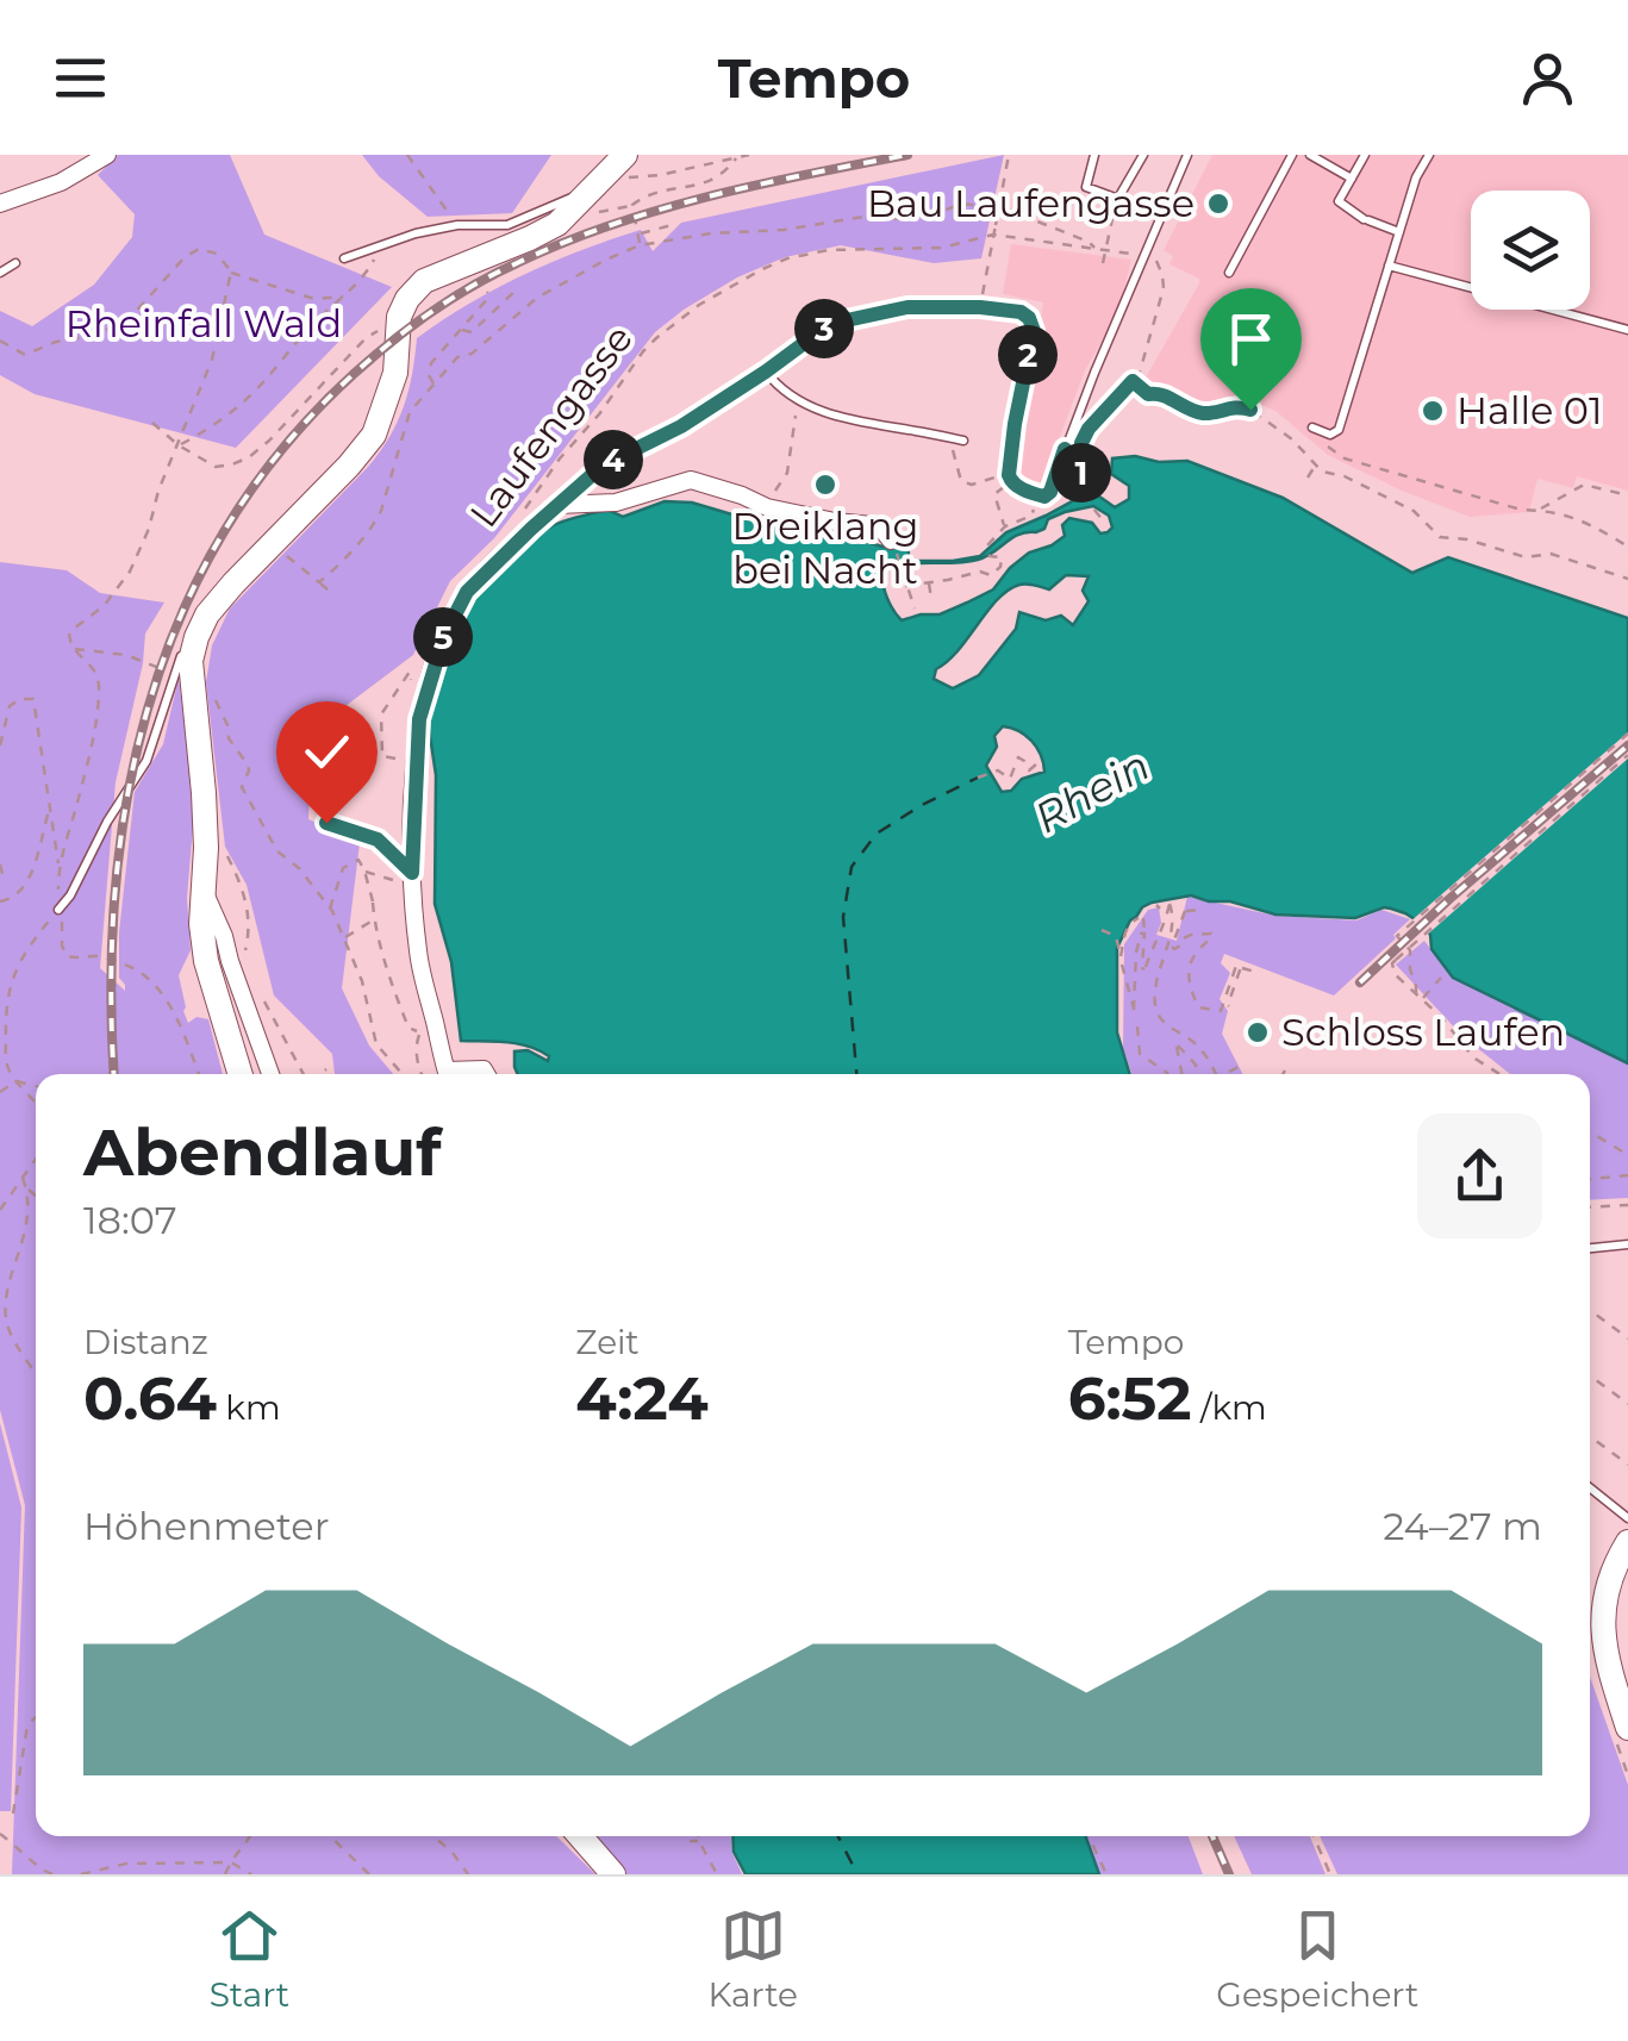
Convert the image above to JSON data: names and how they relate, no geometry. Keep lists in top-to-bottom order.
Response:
{
  "streets": {
    "street": ["Laufengasse"]
  },
  "water": ["Rhein"],
  "parks": ["Rheinfall Wald"],
  "places": [
    "Bau Laufengasse",
    "Halle 01",
    "Dreiklang bei Nacht",
    "Schloss Laufen"
  ],
  "page": {
    "header": "Tempo",
    "pins": [
      "3",
      "2",
      "4",
      "1",
      "5"
    ],
    "heading": ["Abendlauf", "18:07"],
    "stats": [
      ["Distanz", "0.64 km"],
      ["Zeit", "4:24"],
      ["Tempo", "6:52 /km"]
    ],
    "chart": ["Höhenmeter", "24–27 m"],
    "tabs": ["Start", "Karte", "Gespeichert"]
  }
}
